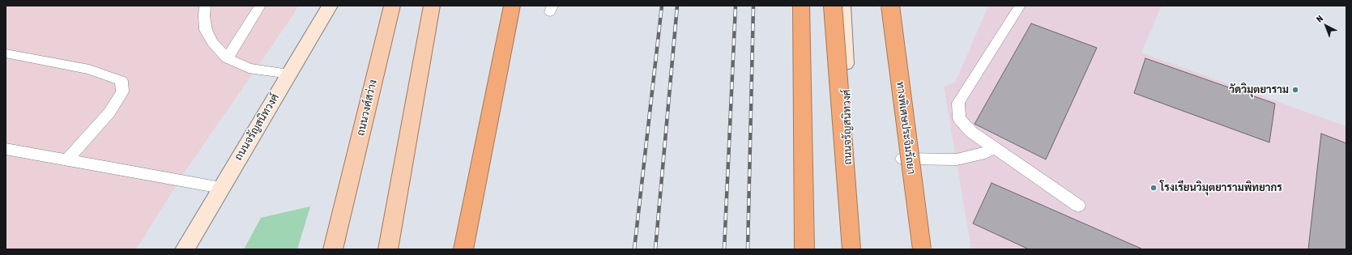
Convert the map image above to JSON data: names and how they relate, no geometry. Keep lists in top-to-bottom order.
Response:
{
  "streets": {
    "highway": ["ทางพิเศษประจิมรัถยา"],
    "main road": ["ถนนวงศ์สว่าง", "ถนนจรัญสนิทวงศ์"]
  },
  "places": ["วัดวิมุตยาราม", "โรงเรียนวิมุตยารามพิทยากร"],
  "north": "top left"
}
